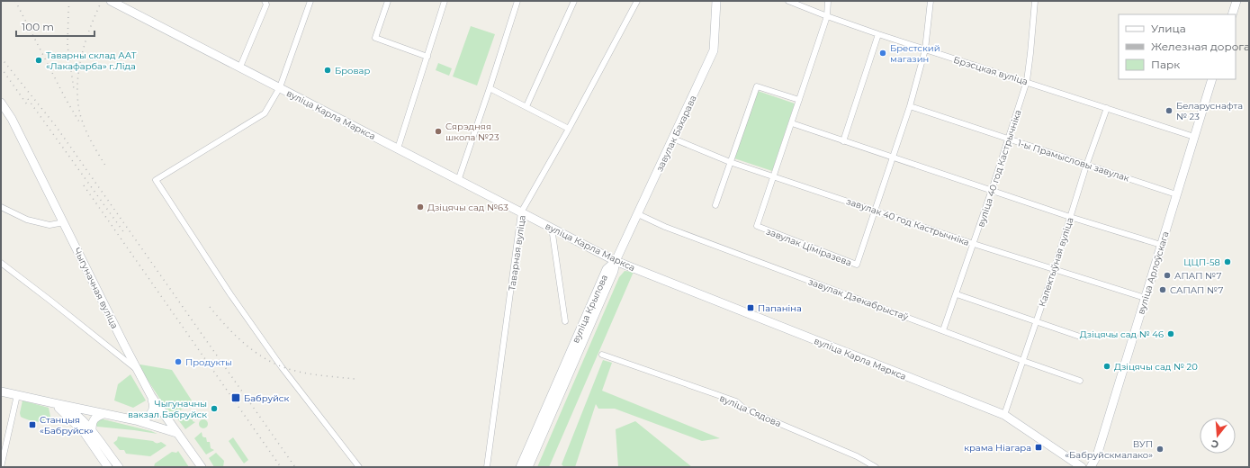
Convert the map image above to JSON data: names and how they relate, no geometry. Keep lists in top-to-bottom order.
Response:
{
  "streets": {
    "main road": [
      "вуліца Карла Маркса",
      "завулак Бахарава",
      "вуліца Арлоўскага",
      "Чыгуначная вуліца",
      "вуліца Крылова"
    ],
    "street": [
      "Брэсцкая вуліца",
      "1-ы Прамысловы завулак",
      "вуліца 40 год Кастрычніка",
      "завулак 40 год Кастрычніка",
      "завулак Ціміразева",
      "Таварная вуліца",
      "Калектыўная вуліца",
      "завулак Дзекабрыстаў",
      "вуліца Сядова"
    ]
  },
  "crossings": [
    ["Брэсцкая вуліца", "вуліца 40 год Кастрычніка"],
    ["Брэсцкая вуліца", "завулак Ціміразева"],
    ["Брэсцкая вуліца", "Калектыўная вуліца"],
    ["Брэсцкая вуліца", "вуліца Арлоўскага"],
    ["вуліца Карла Маркса", "завулак Бахарава"],
    ["вуліца Карла Маркса", "Таварная вуліца"],
    ["вуліца Карла Маркса", "Калектыўная вуліца"],
    ["вуліца Карла Маркса", "вуліца Крылова"],
    ["завулак Бахарава", "завулак 40 год Кастрычніка"],
    ["завулак Бахарава", "завулак Дзекабрыстаў"],
    ["завулак Бахарава", "вуліца Крылова"],
    ["1-ы Прамысловы завулак", "вуліца 40 год Кастрычніка"],
    ["1-ы Прамысловы завулак", "завулак Ціміразева"],
    ["1-ы Прамысловы завулак", "Калектыўная вуліца"],
    ["1-ы Прамысловы завулак", "вуліца Арлоўскага"],
    ["вуліца 40 год Кастрычніка", "завулак 40 год Кастрычніка"],
    ["вуліца 40 год Кастрычніка", "завулак Дзекабрыстаў"],
    ["завулак 40 год Кастрычніка", "завулак Ціміразева"],
    ["завулак 40 год Кастрычніка", "Калектыўная вуліца"],
    ["завулак 40 год Кастрычніка", "вуліца Арлоўскага"],
    ["Калектыўная вуліца", "завулак Дзекабрыстаў"]
  ],
  "places": {
    "other": [
      "Брестский магазин",
      "Таварны склад ААТ «Лакафарба» г.Ліда",
      "Бровар",
      "Беларуснафта № 23",
      "Сярэдняя школа №23",
      "Дзіцячы сад №63",
      "ЦЦП-58",
      "АПАП №7",
      "САПАП №7",
      "Дзіцячы сад № 46",
      "Продукты",
      "Дзіцячы сад № 20",
      "Чыгуначны вакзал Бабруйск",
      "ВУП «Бабруйскмалако»"
    ],
    "transit": [
      "Папаніна",
      "Бабруйск",
      "Станцыя «Бабруйск»",
      "крама Ніагара"
    ]
  },
  "legend": ["Улица", "Железная дорога", "Парк"],
  "scale_bar": "100 m",
  "north": "bottom"
}
